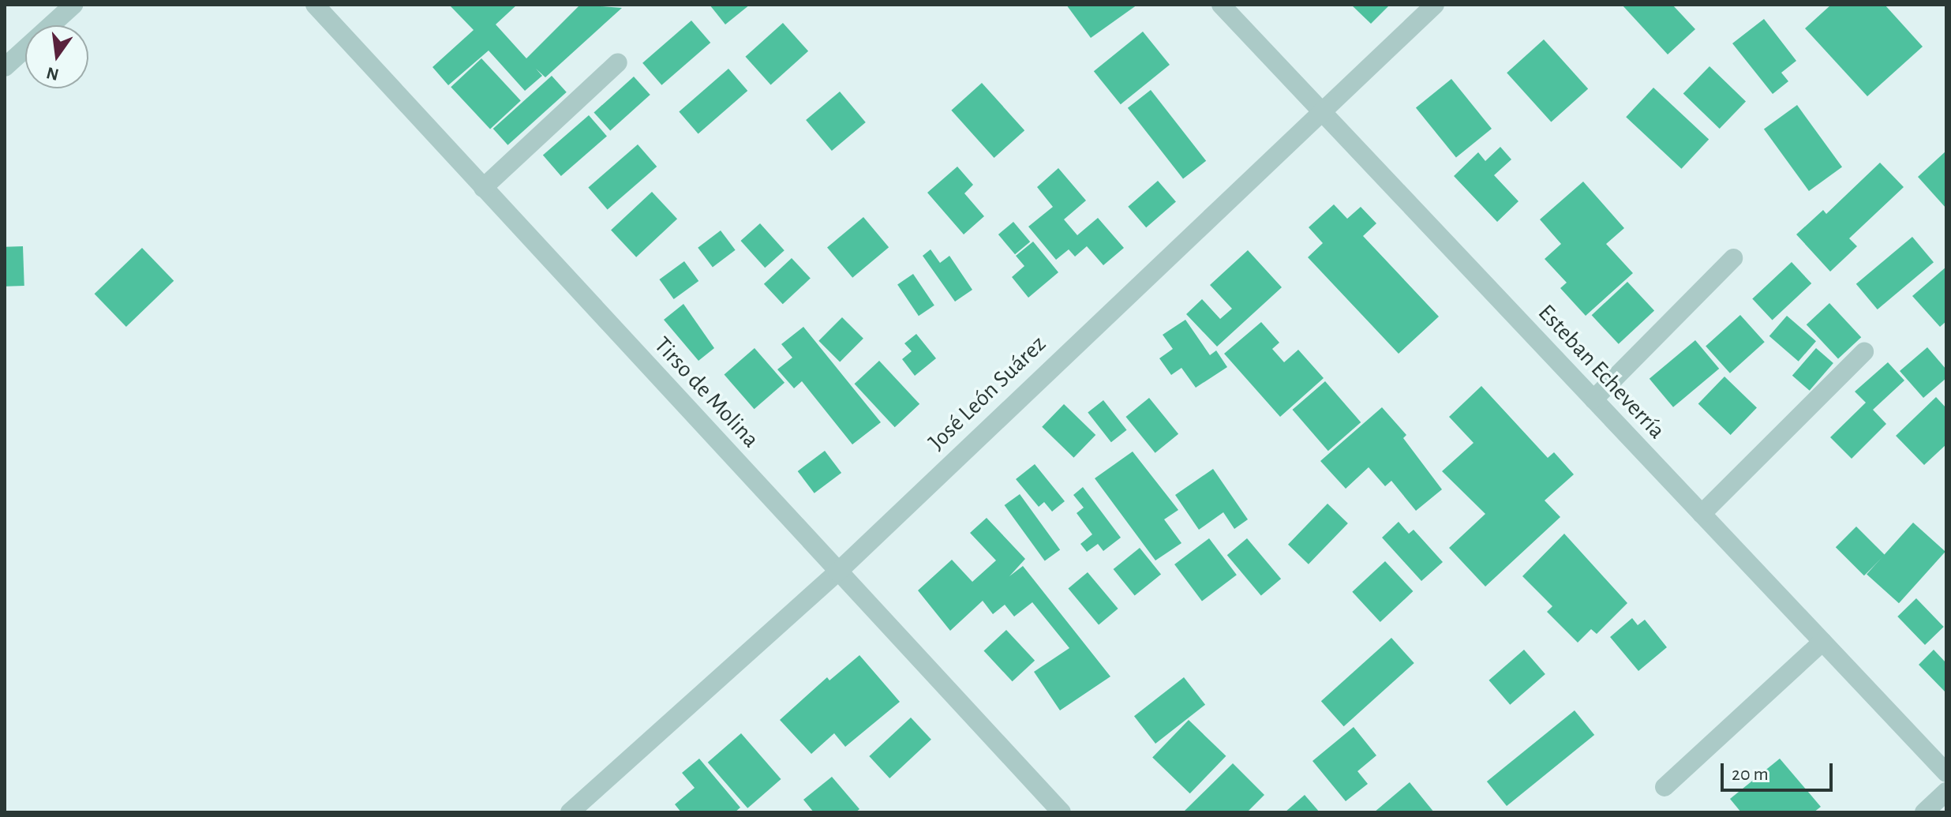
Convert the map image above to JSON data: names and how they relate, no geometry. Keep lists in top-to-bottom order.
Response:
{
  "streets": {
    "street": ["Esteban Echeverría", "Tirso de Molina", "José León Suárez"]
  },
  "crossings": [
    ["Esteban Echeverría", "José León Suárez"],
    ["Tirso de Molina", "José León Suárez"]
  ],
  "scale_bar": "20 m",
  "north": "bottom"
}
